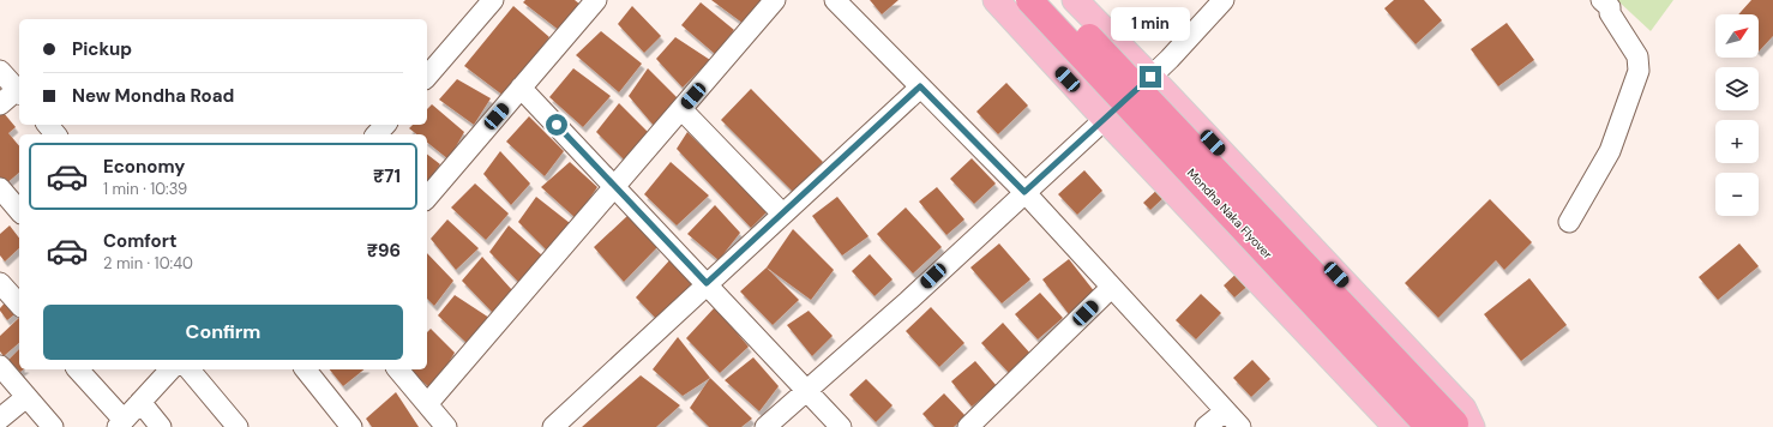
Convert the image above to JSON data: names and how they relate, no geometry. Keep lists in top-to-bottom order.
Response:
{
  "streets": {
    "highway": ["Mondha Naka Flyover"]
  },
  "north": "top right",
  "page": {
    "bubble": "1 min",
    "map_buttons": ["+", "−"],
    "banner": ["Pickup", "New Mondha Road"],
    "list": [
      {
        "name": "Economy",
        "note": "1 min · 10:39",
        "value": "₹71"
      },
      {
        "name": "Comfort",
        "note": "2 min · 10:40",
        "value": "₹96"
      }
    ],
    "buttons": "Confirm"
  }
}
